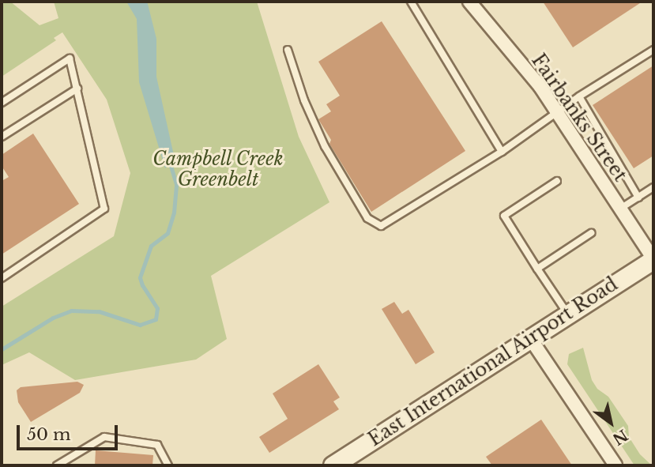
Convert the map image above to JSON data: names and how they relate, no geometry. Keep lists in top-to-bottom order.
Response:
{
  "streets": {
    "main road": ["East International Airport Road"],
    "street": ["Fairbanks Street"]
  },
  "crossings": [
    ["Fairbanks Street", "East International Airport Road"]
  ],
  "parks": ["Campbell Creek Greenbelt"],
  "scale_bar": "50 m",
  "north": "bottom right"
}
